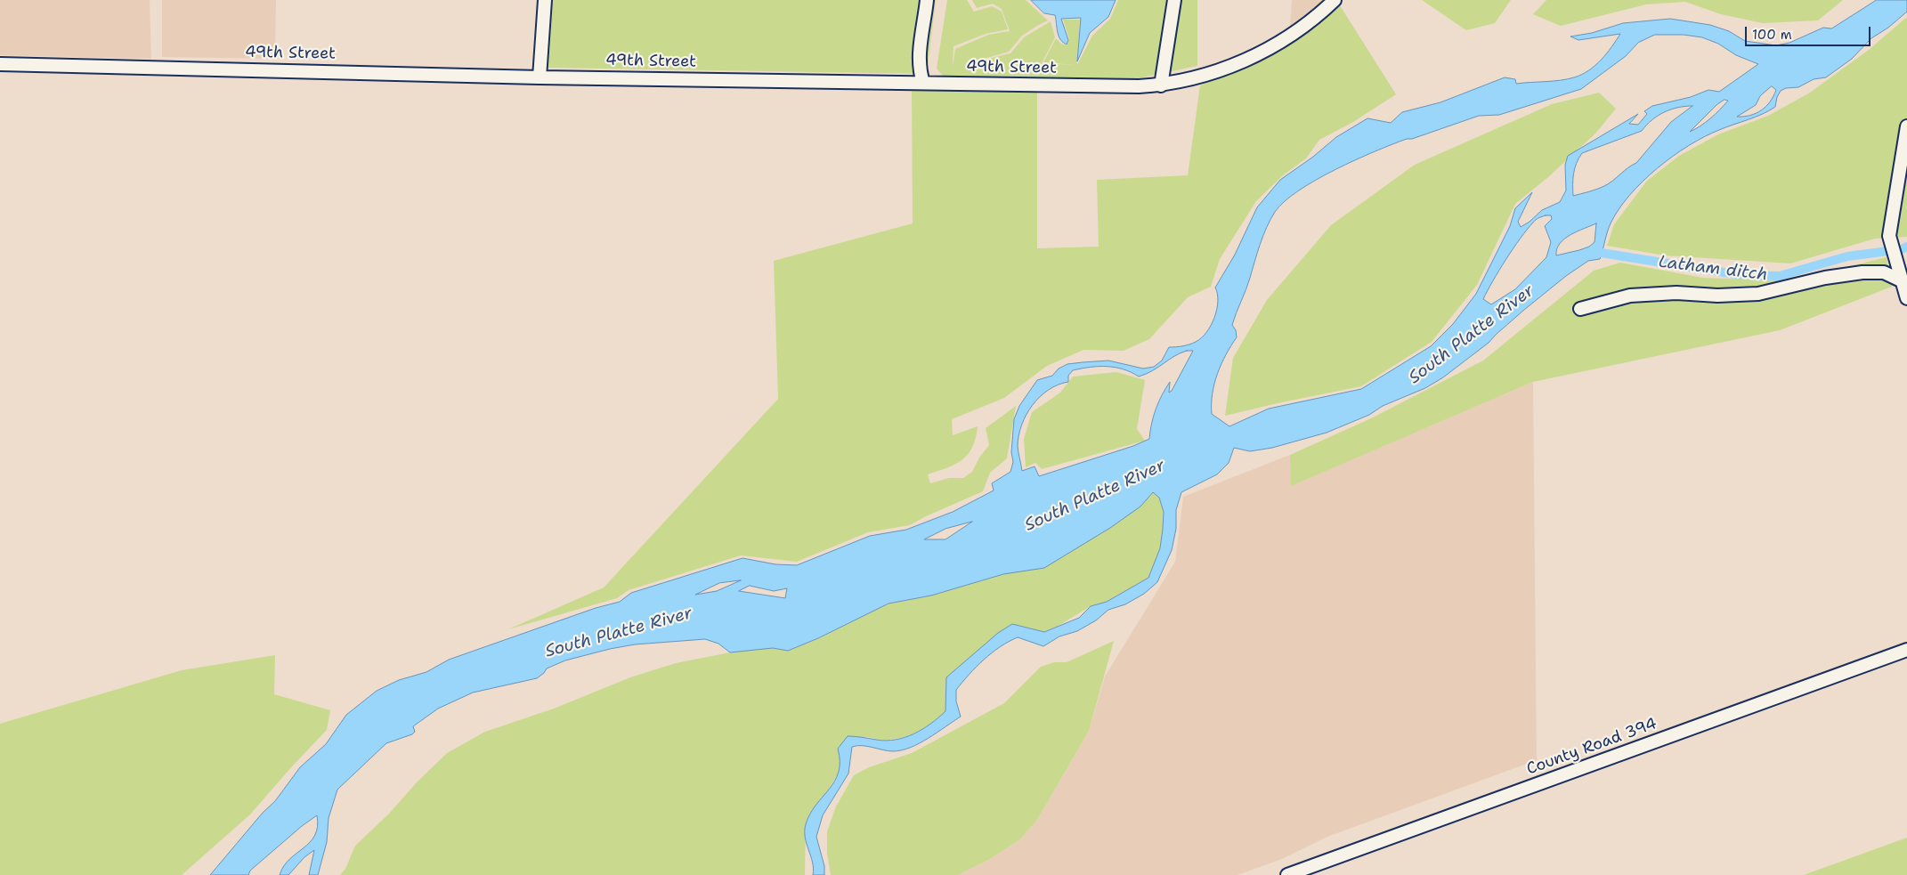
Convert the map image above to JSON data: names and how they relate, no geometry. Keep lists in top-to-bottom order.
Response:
{
  "streets": {
    "street": ["49th Street", "County Road 394"]
  },
  "water": ["Latham ditch", "South Platte River"],
  "scale_bar": "100 m"
}
